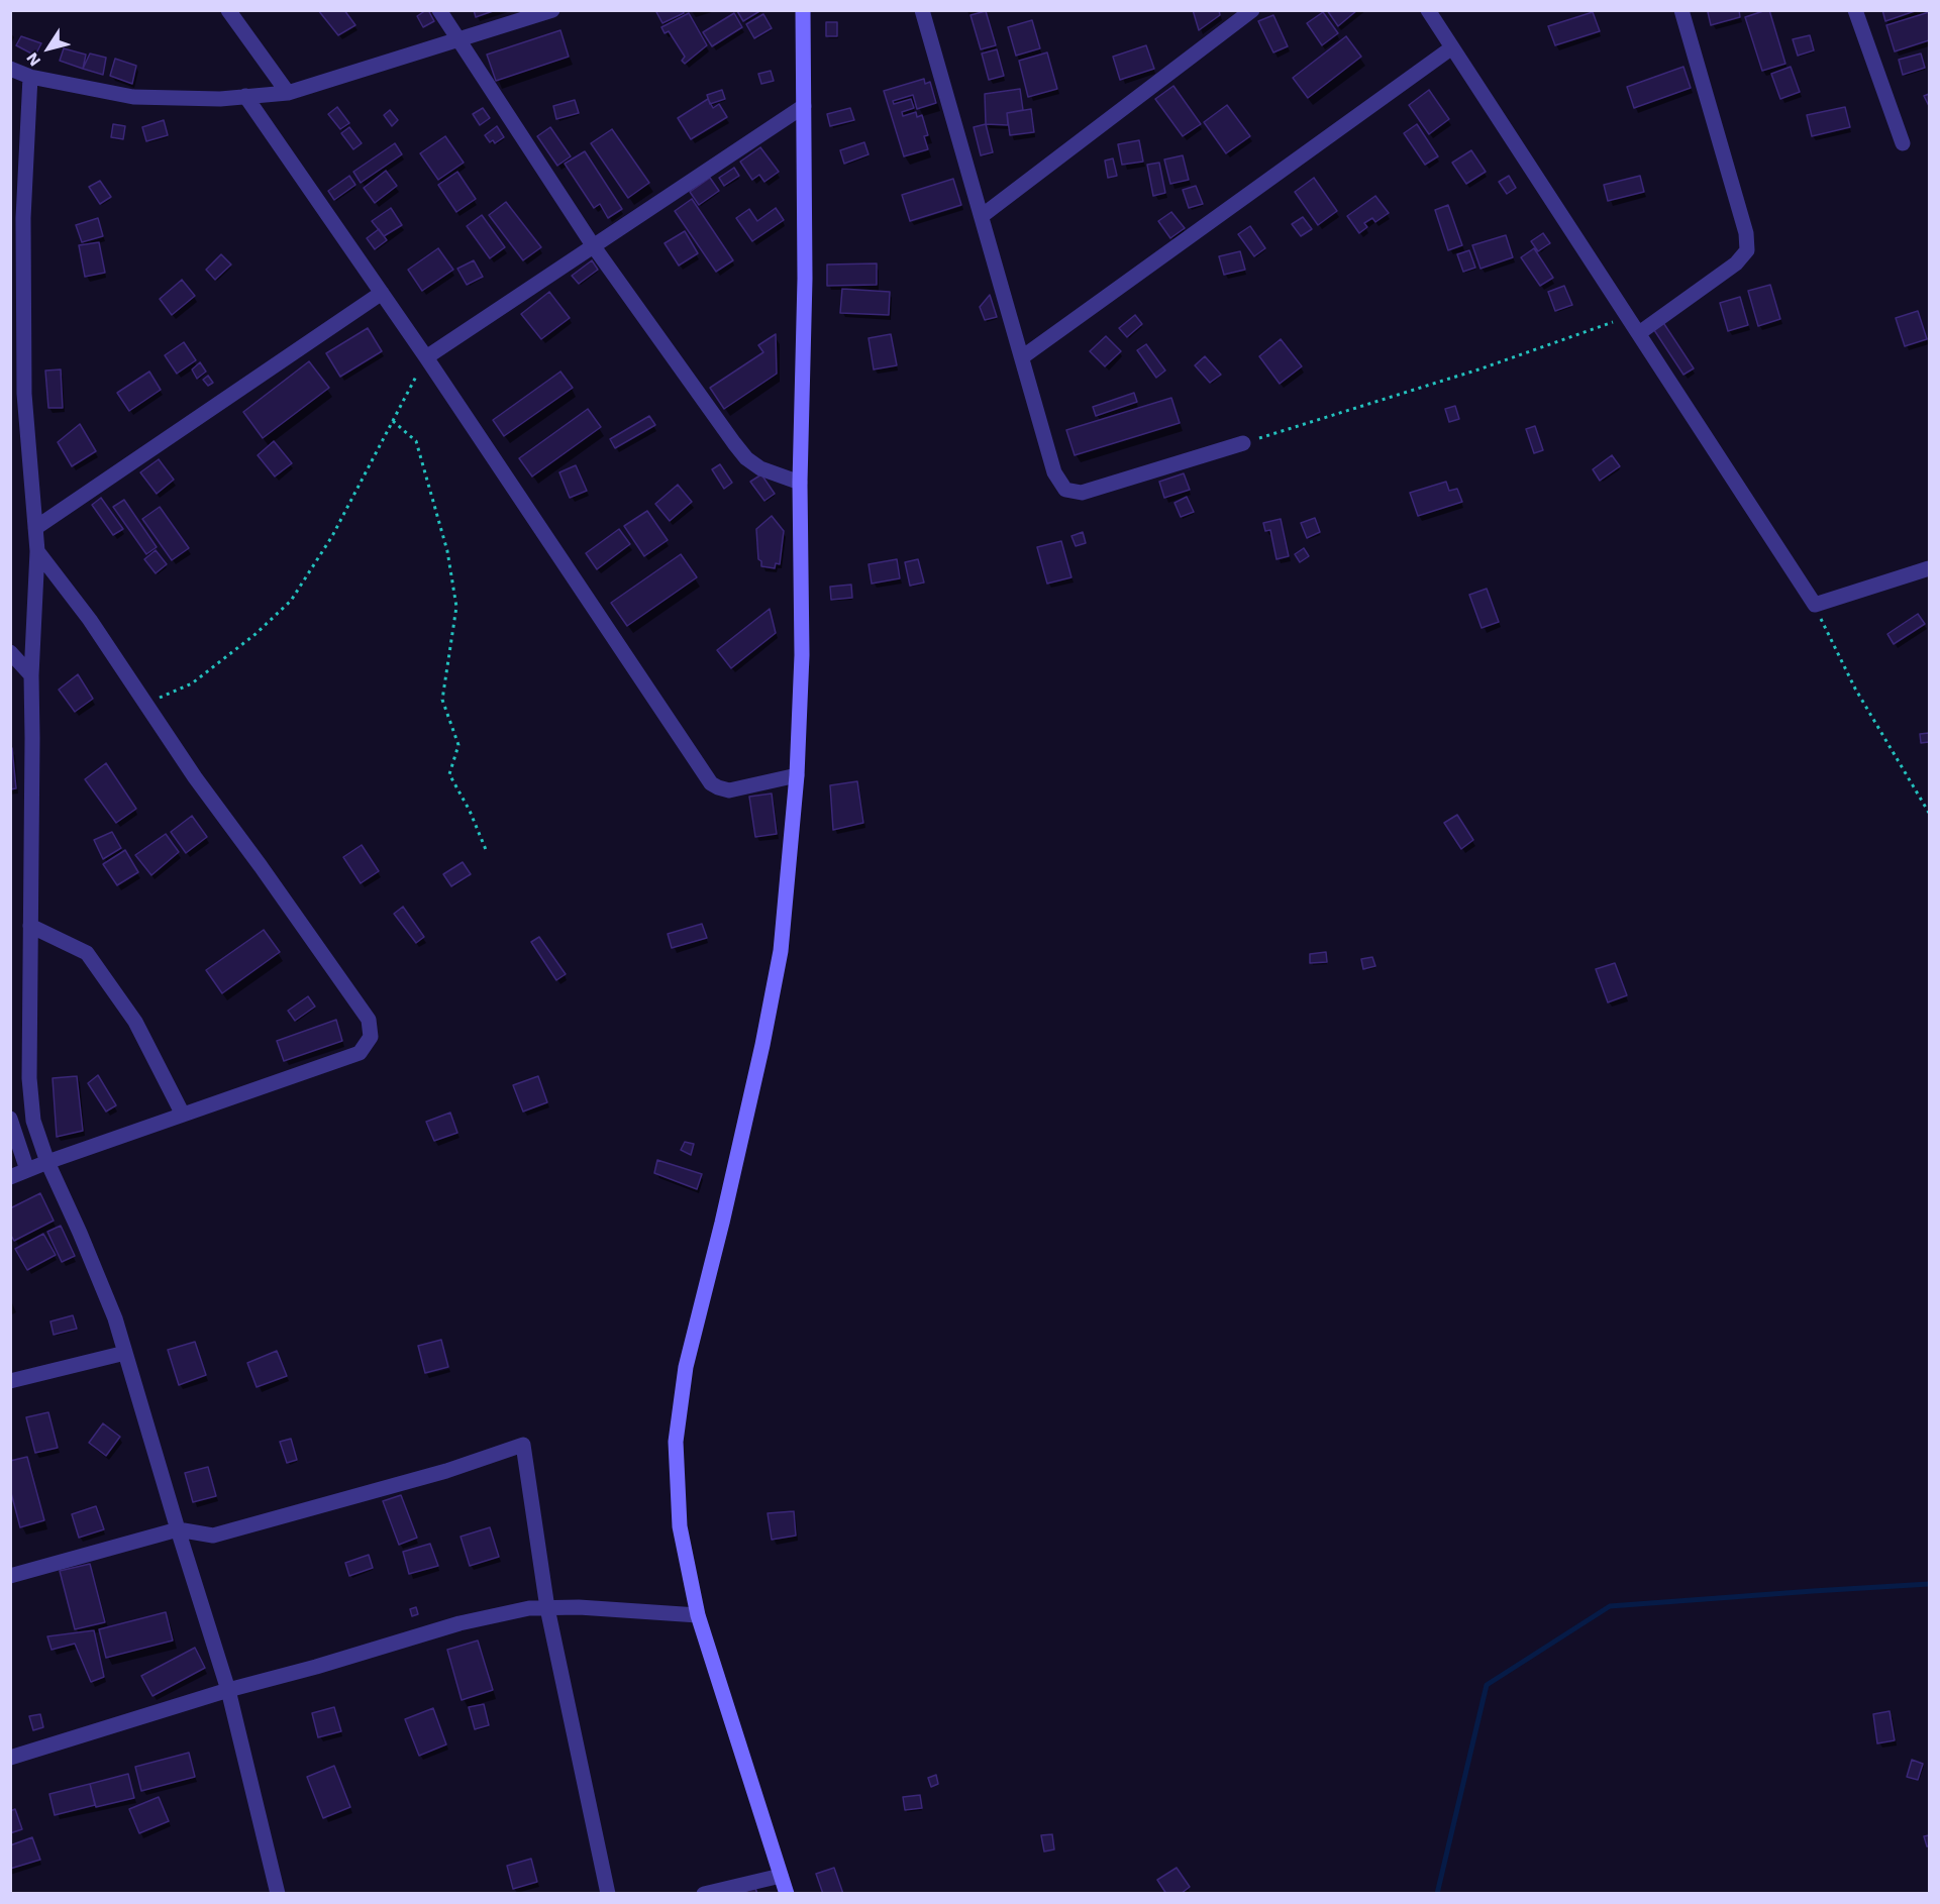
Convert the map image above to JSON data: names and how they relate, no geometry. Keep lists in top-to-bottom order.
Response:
{
  "north": "bottom left"
}
